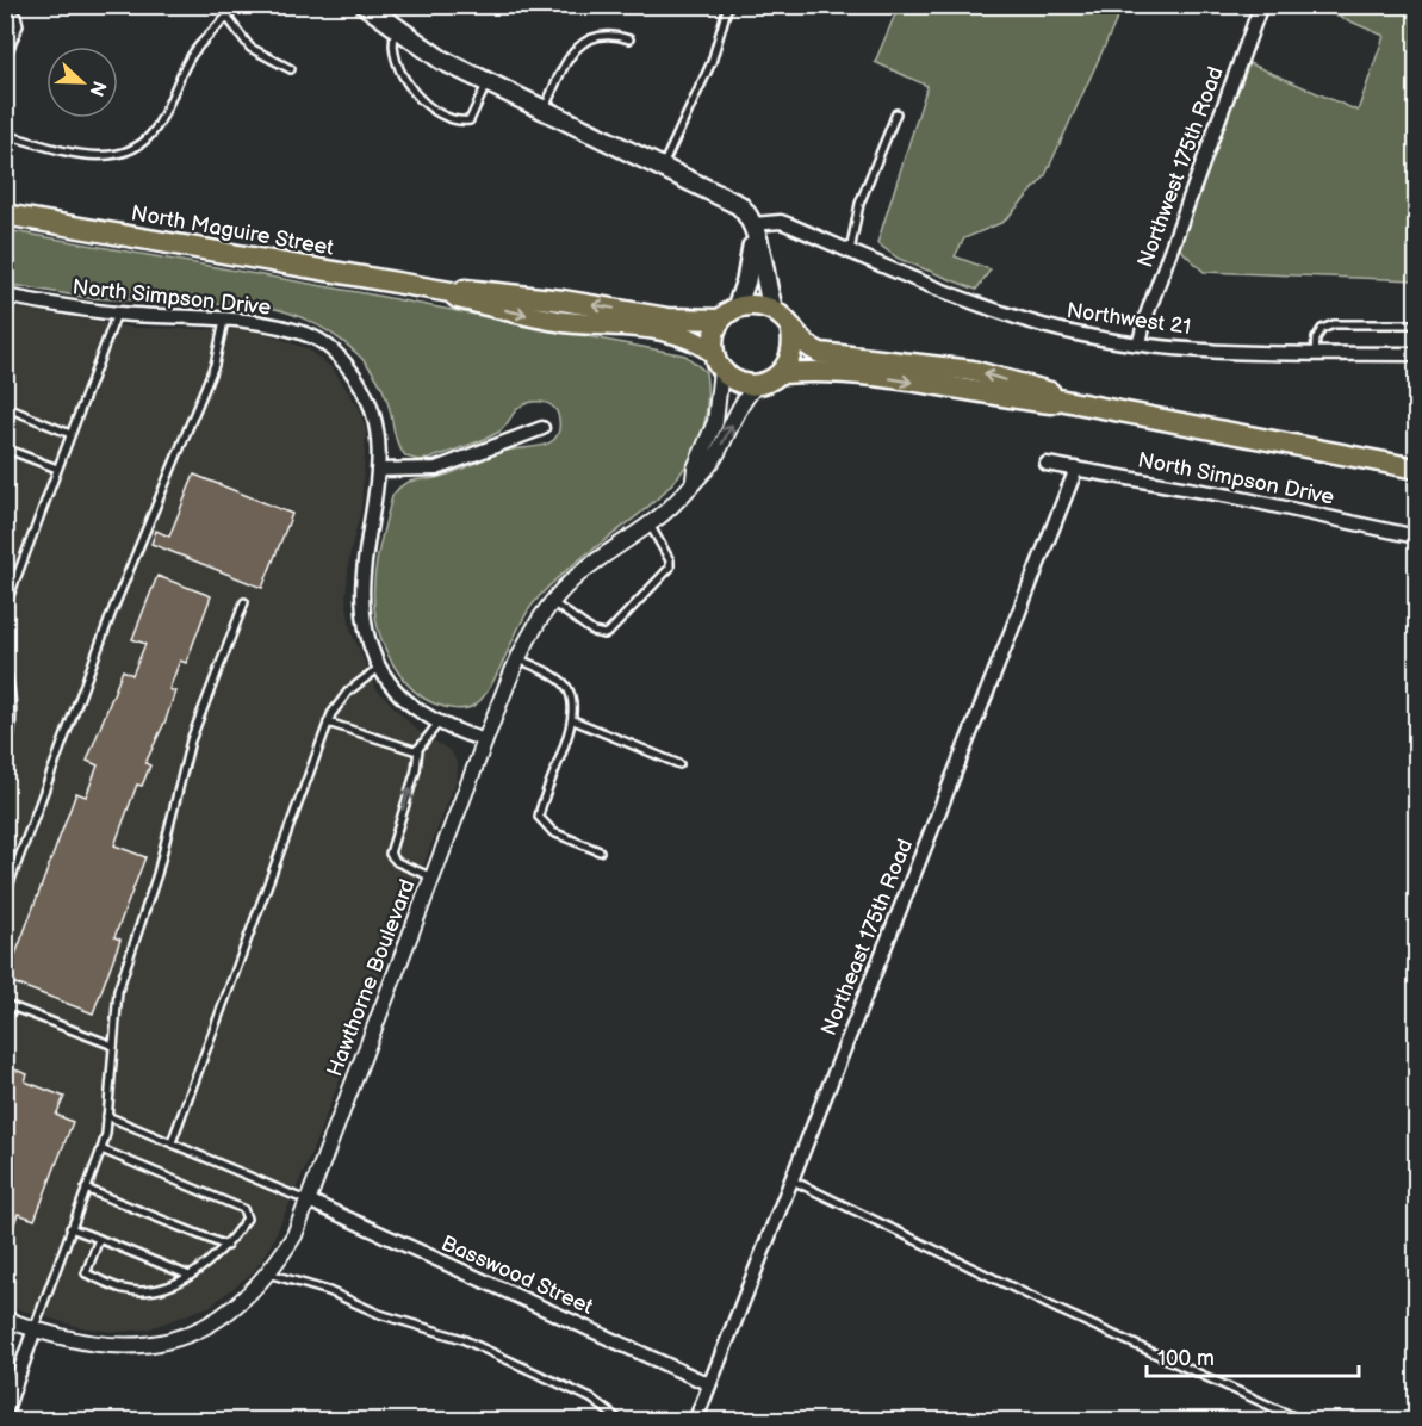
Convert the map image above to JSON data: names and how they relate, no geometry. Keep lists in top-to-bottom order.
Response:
{
  "streets": {
    "main road": ["North Maguire Street"],
    "street": [
      "Northwest 175th Road",
      "North Simpson Drive",
      "Northwest 21",
      "Northeast 175th Road",
      "Hawthorne Boulevard",
      "Basswood Street"
    ]
  },
  "crossings": [
    ["Northwest 175th Road", "Northwest 21"],
    ["North Maguire Street", "Hawthorne Boulevard"],
    ["North Simpson Drive", "Northeast 175th Road"],
    ["North Simpson Drive", "Hawthorne Boulevard"],
    ["Northeast 175th Road", "Basswood Street"],
    ["Hawthorne Boulevard", "Basswood Street"]
  ],
  "scale_bar": "100 m",
  "north": "right"
}
